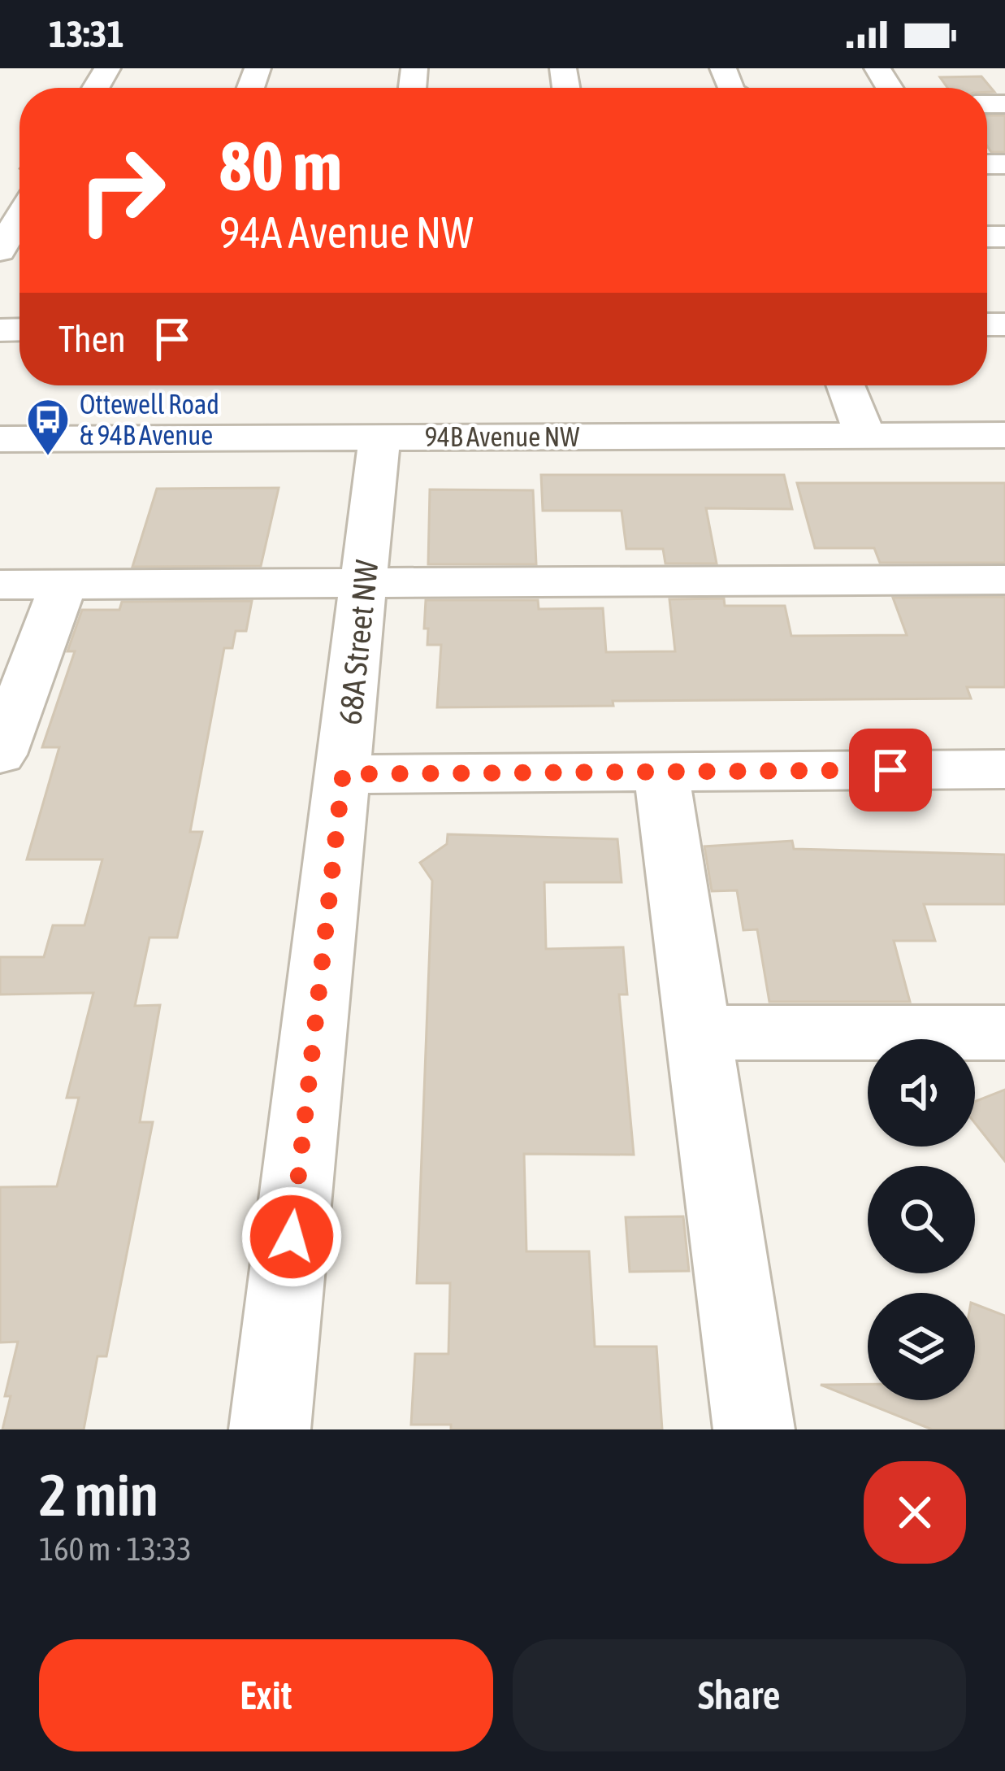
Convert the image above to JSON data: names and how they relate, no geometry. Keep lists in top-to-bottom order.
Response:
{
  "streets": {
    "street": ["94B Avenue NW", "68A Street NW"]
  },
  "crossings": [
    ["94B Avenue NW", "68A Street NW"]
  ],
  "places": {
    "bus stop": ["Ottewell Road & 94B Avenue"]
  },
  "page": {
    "status": "13:31",
    "turn": ["80 m", "94A Avenue NW"],
    "then": "Then",
    "heading": ["2 min", "160 m · 13:33"],
    "buttons": ["Exit", "Share"]
  }
}
